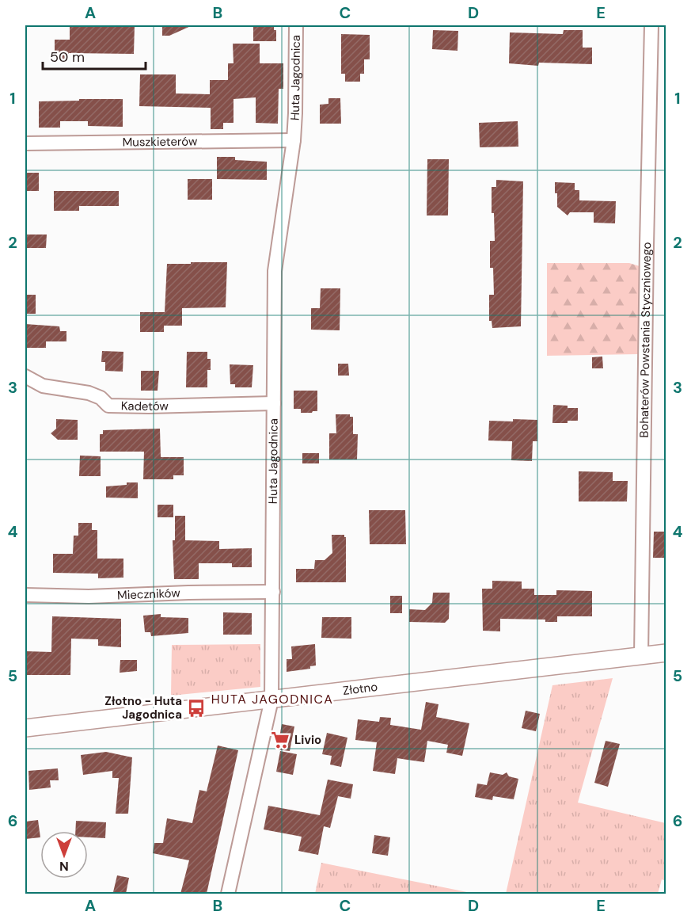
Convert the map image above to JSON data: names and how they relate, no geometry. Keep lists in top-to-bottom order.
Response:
{
  "streets": {
    "street": [
      "Huta Jagodnica",
      "Muszkieterów",
      "Bohaterów Powstania Styczniowego",
      "Kadetów",
      "Mieczników",
      "Złotno"
    ]
  },
  "crossings": [
    ["Huta Jagodnica", "Muszkieterów"],
    ["Huta Jagodnica", "Kadetów"],
    ["Huta Jagodnica", "Mieczników"],
    ["Huta Jagodnica", "Złotno"],
    ["Bohaterów Powstania Styczniowego", "Złotno"]
  ],
  "districts": ["HUTA JAGODNICA"],
  "places": {
    "bus stop": ["Złotno - Huta Jagodnica"],
    "supermarket": ["Livio"]
  },
  "scale_bar": "50 m",
  "north": "bottom",
  "grid": {
    "columns": [
      "A",
      "B",
      "C",
      "D",
      "E"
    ],
    "rows": [
      "1",
      "2",
      "3",
      "4",
      "5",
      "6"
    ]
  }
}
